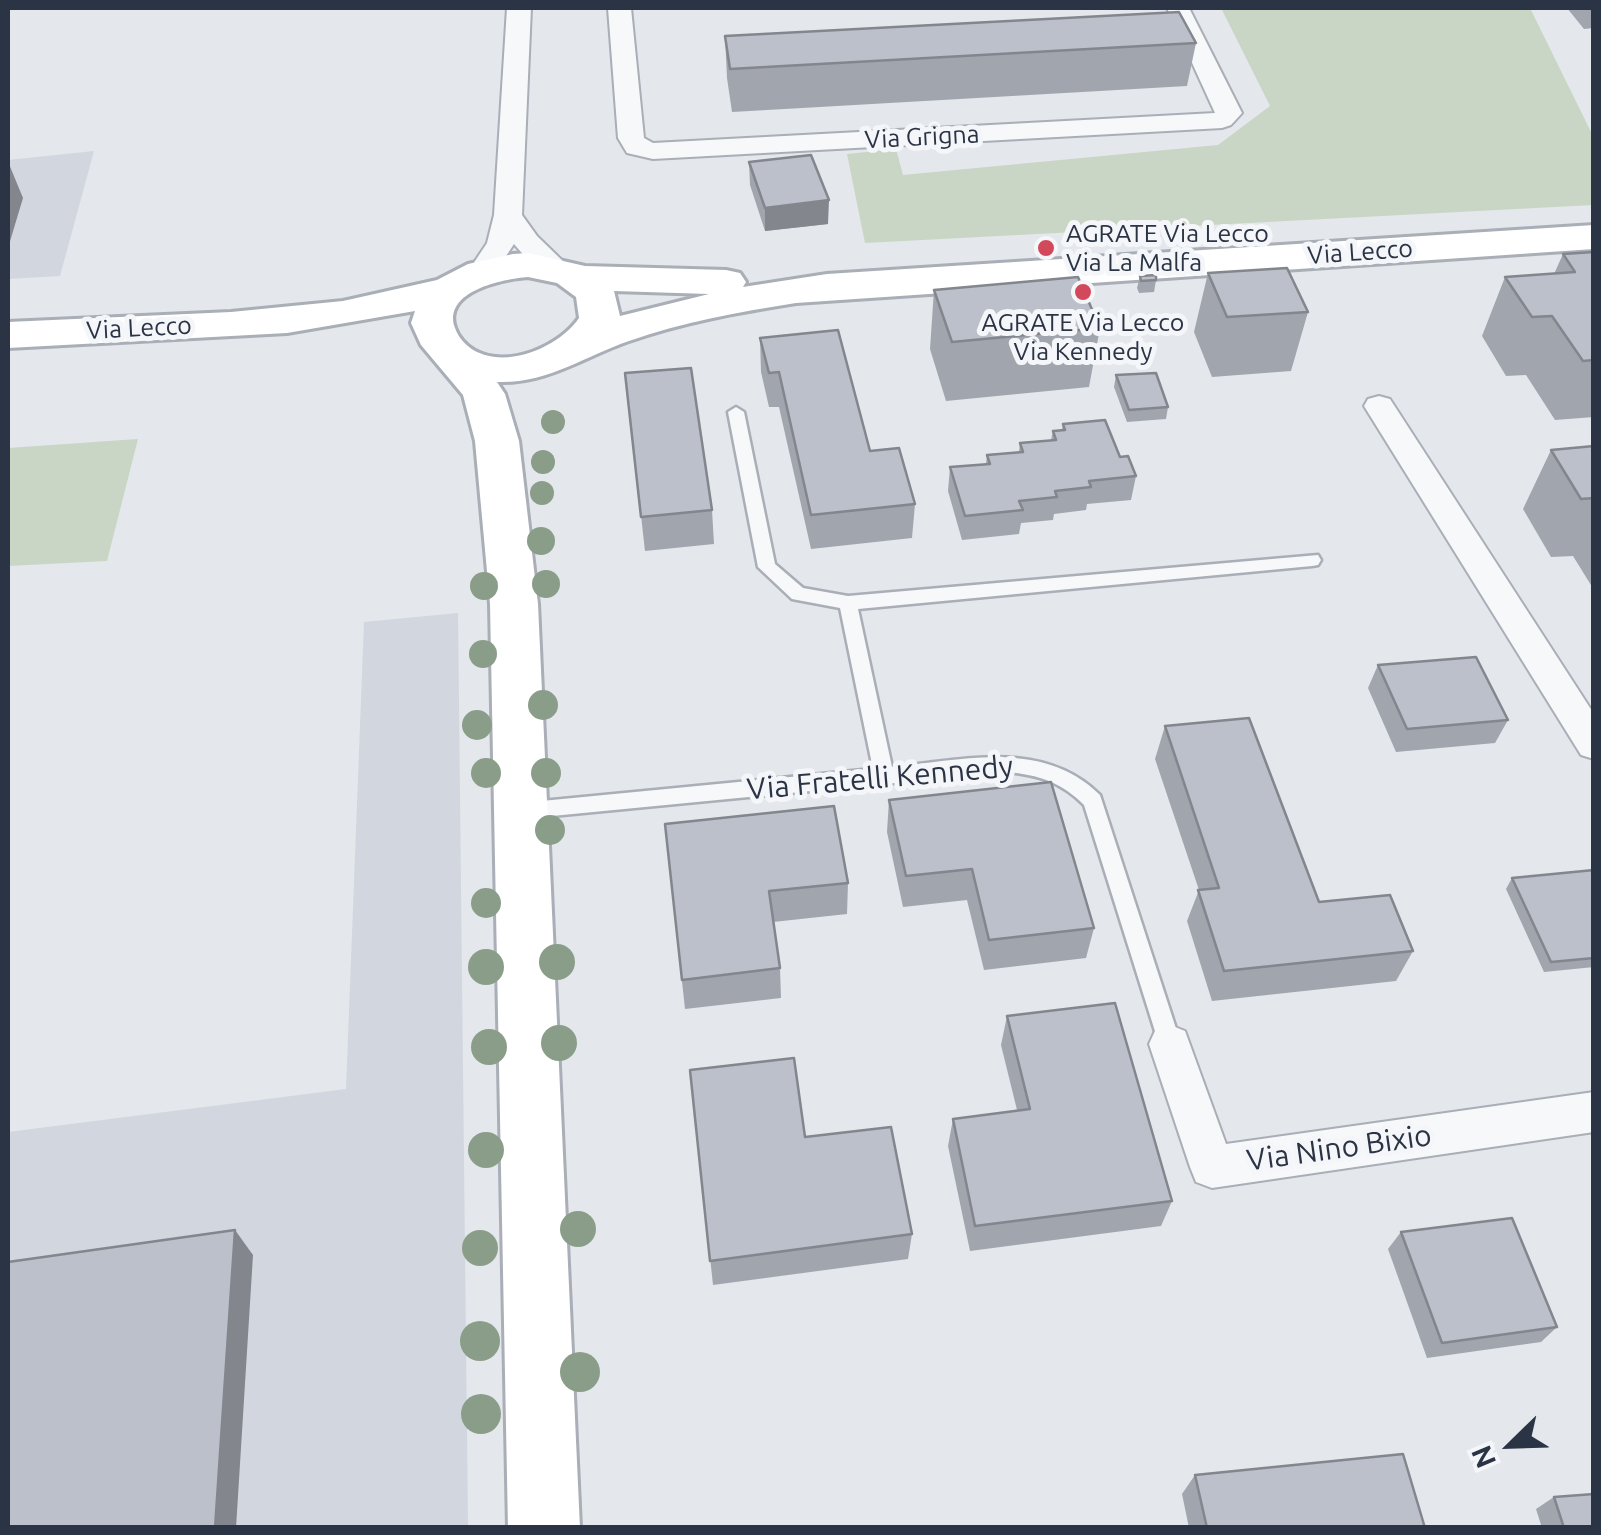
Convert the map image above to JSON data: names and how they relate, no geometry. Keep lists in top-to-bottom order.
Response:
{
  "streets": {
    "street": ["Via Grigna", "Via Lecco", "Via Nino Bixio"],
    "lane": ["Via Fratelli Kennedy"]
  },
  "crossings": [
    ["Via Fratelli Kennedy", "Via Nino Bixio"]
  ],
  "places": ["AGRATE Via Lecco Via La Malfa", "AGRATE Via Lecco Via Kennedy"],
  "north": "bottom left"
}
